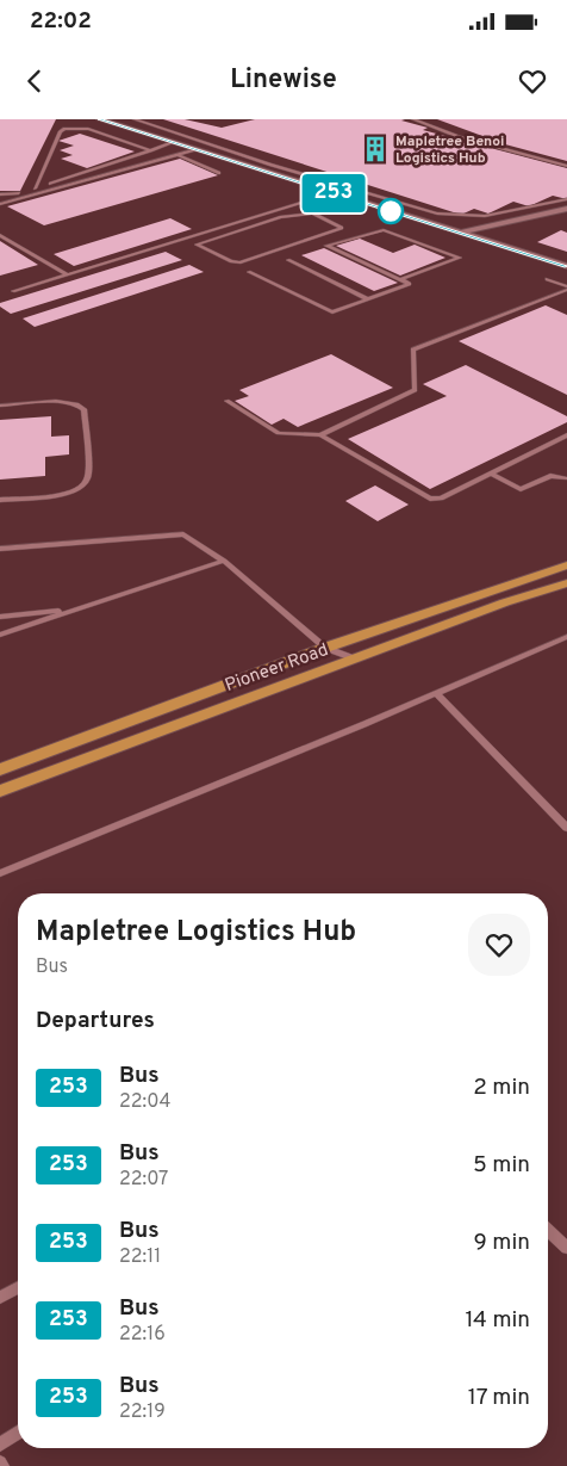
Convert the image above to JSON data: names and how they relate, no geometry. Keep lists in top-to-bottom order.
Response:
{
  "streets": {
    "main road": ["Pioneer Road"]
  },
  "places": {
    "building": ["Mapletree Benoi Logistics Hub"]
  },
  "lines": ["bus line 253"],
  "page": {
    "status": "22:02",
    "header": "Linewise",
    "on_map": "253",
    "heading": [
      ["Mapletree Logistics Hub", "Bus"],
      "Departures"
    ],
    "list": [
      {
        "mark": "253",
        "name": "Bus",
        "note": "22:04",
        "value": "2 min"
      },
      {
        "mark": "253",
        "name": "Bus",
        "note": "22:07",
        "value": "5 min"
      },
      {
        "mark": "253",
        "name": "Bus",
        "note": "22:11",
        "value": "9 min"
      },
      {
        "mark": "253",
        "name": "Bus",
        "note": "22:16",
        "value": "14 min"
      },
      {
        "mark": "253",
        "name": "Bus",
        "note": "22:19",
        "value": "17 min"
      }
    ]
  }
}
